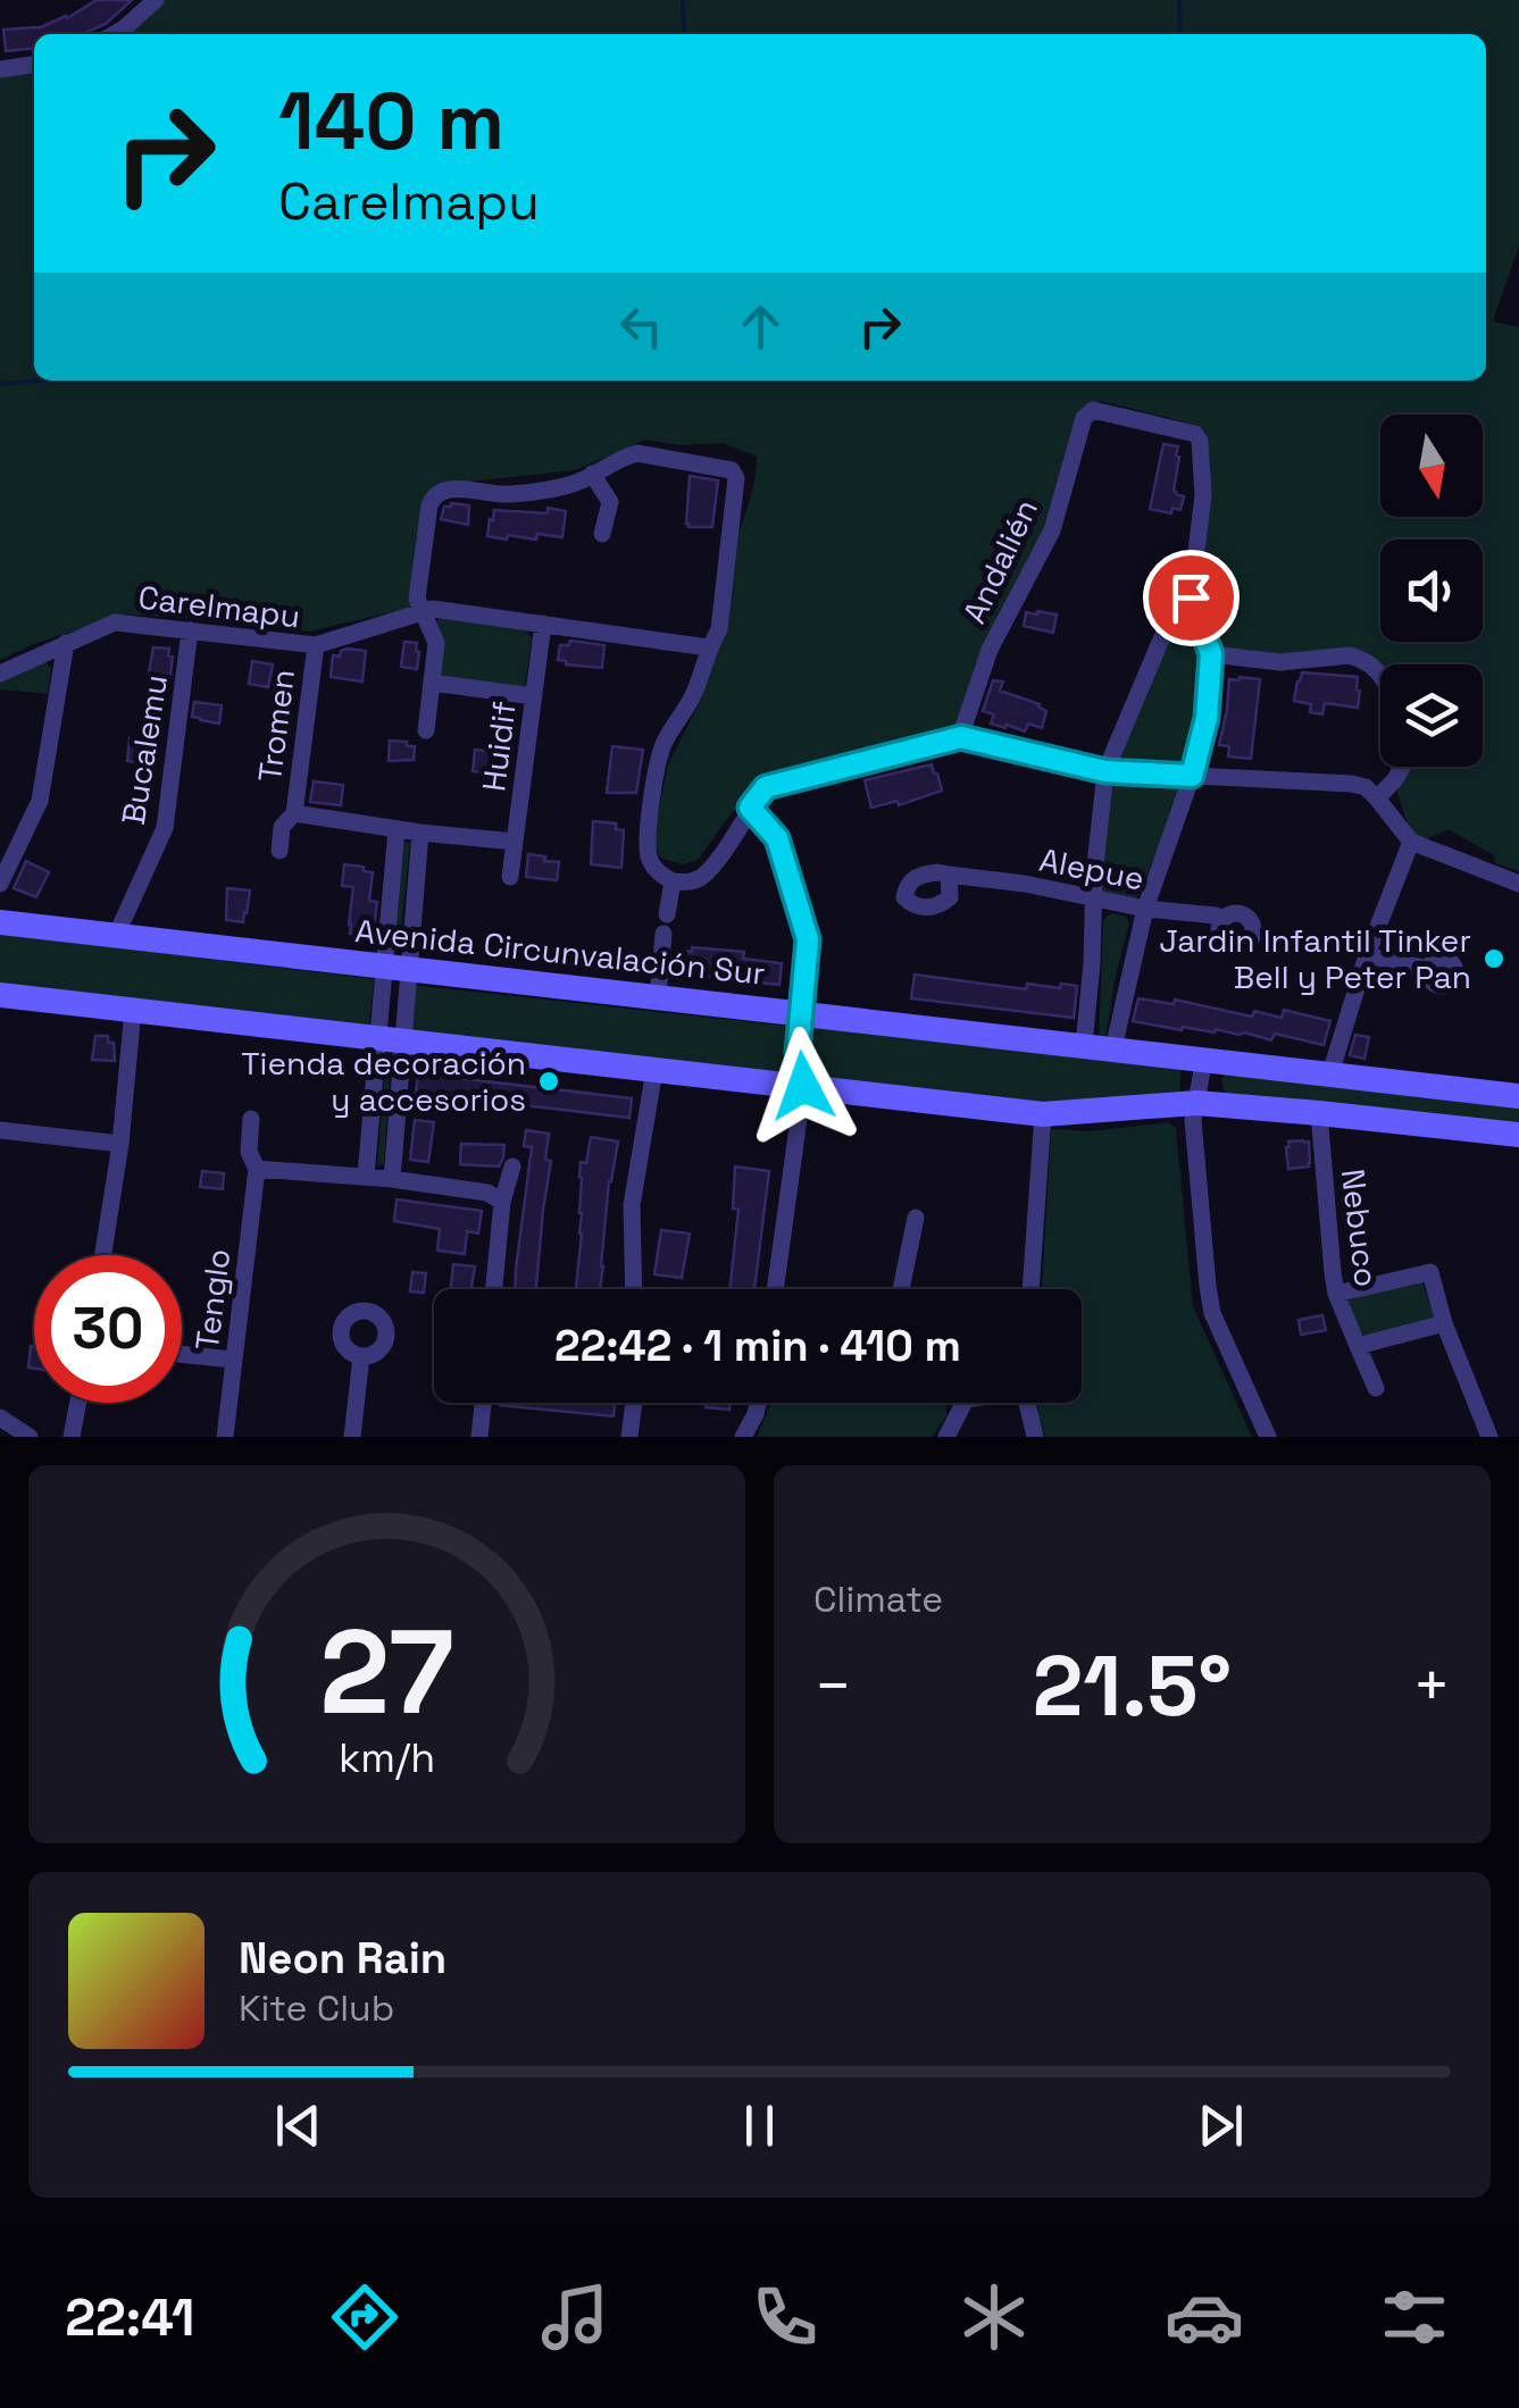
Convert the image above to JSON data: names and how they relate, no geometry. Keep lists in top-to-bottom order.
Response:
{
  "streets": {
    "main road": ["Avenida Circunvalación Sur"],
    "street": [
      "Andalién",
      "Carelmapu",
      "Tromen",
      "Huidif",
      "Bucalemu",
      "Alepue",
      "Nebuco",
      "Tenglo"
    ]
  },
  "crossings": [
    ["Andalién", "Alepue"],
    ["Andalién", "Avenida Circunvalación Sur"],
    ["Carelmapu", "Tromen"],
    ["Carelmapu", "Huidif"],
    ["Carelmapu", "Bucalemu"],
    ["Tromen", "Huidif"],
    ["Bucalemu", "Avenida Circunvalación Sur"]
  ],
  "places": ["Jardin Infantil Tinker Bell y Peter Pan", "Tienda decoración y accesorios"],
  "north": "bottom",
  "page": {
    "turn": ["140 m", "Carelmapu"],
    "limit": "30",
    "trip": "22:42 · 1 min · 410 m",
    "tile": "Climate",
    "heat": ["−", "21.5°", "+"],
    "song": ["Neon Rain", "Kite Club"],
    "tabs": "22:41",
    "gauge": ["27", "km/h"]
  }
}
